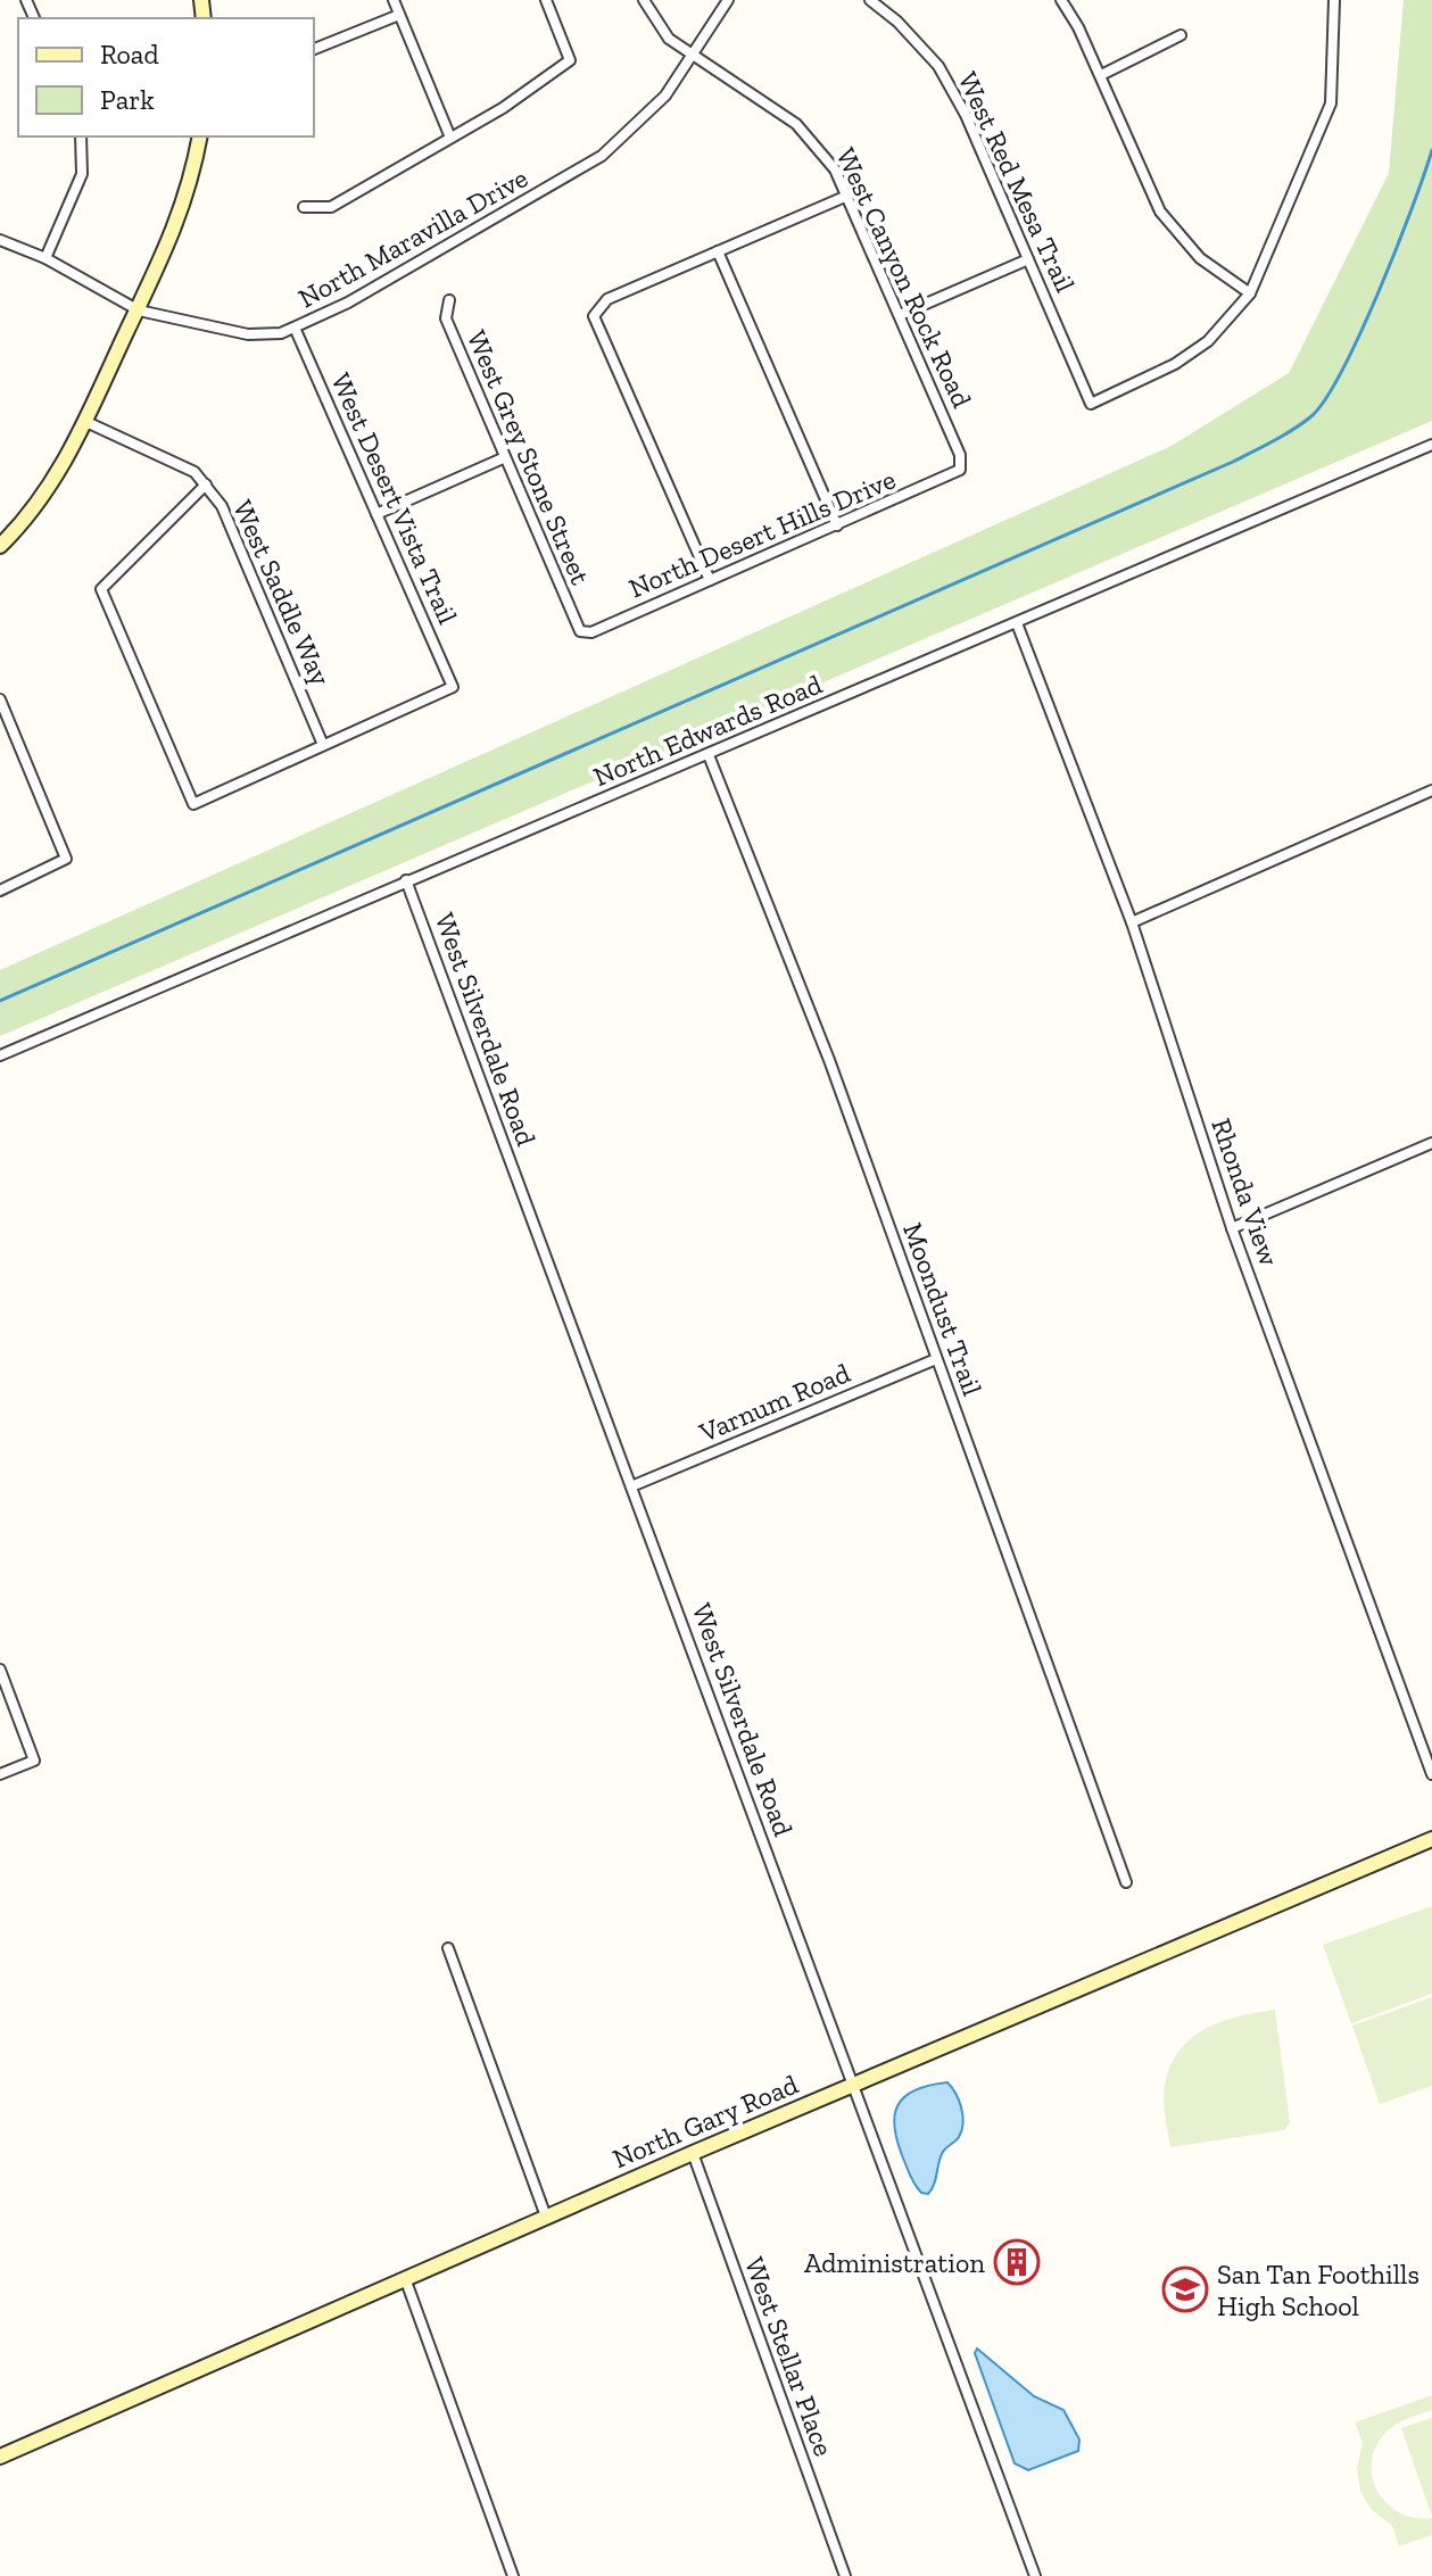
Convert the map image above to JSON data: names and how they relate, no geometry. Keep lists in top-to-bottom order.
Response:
{
  "streets": {
    "street": [
      "West Red Mesa Trail",
      "North Maravilla Drive",
      "West Canyon Rock Road",
      "West Grey Stone Street",
      "West Desert Vista Trail",
      "North Desert Hills Drive",
      "West Saddle Way",
      "North Edwards Road",
      "West Silverdale Road",
      "Rhonda View",
      "Moondust Trail",
      "Varnum Road",
      "North Gary Road",
      "West Stellar Place"
    ]
  },
  "crossings": [
    ["North Maravilla Drive", "West Canyon Rock Road"],
    ["North Maravilla Drive", "West Desert Vista Trail"],
    ["West Canyon Rock Road", "North Desert Hills Drive"],
    ["West Grey Stone Street", "North Desert Hills Drive"],
    ["West Desert Vista Trail", "West Saddle Way"],
    ["North Edwards Road", "West Silverdale Road"],
    ["North Edwards Road", "Rhonda View"],
    ["North Edwards Road", "Moondust Trail"],
    ["West Silverdale Road", "Varnum Road"],
    ["West Silverdale Road", "North Gary Road"],
    ["Moondust Trail", "Varnum Road"],
    ["North Gary Road", "West Stellar Place"]
  ],
  "places": {
    "building": ["Administration"],
    "school or university": ["San Tan Foothills High School"]
  },
  "legend": ["Road", "Park"]
}
